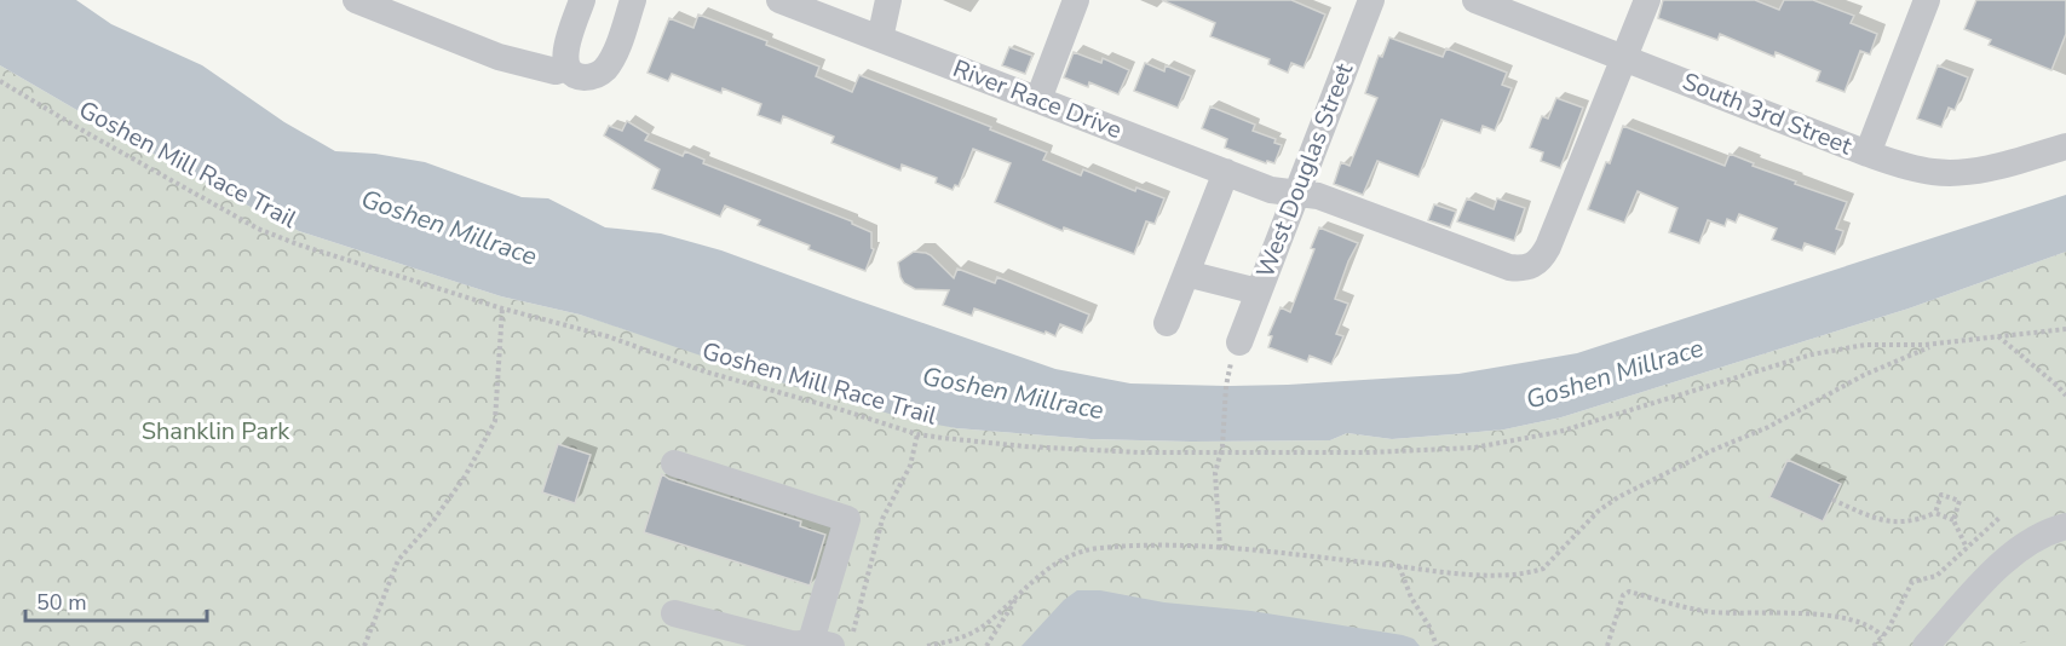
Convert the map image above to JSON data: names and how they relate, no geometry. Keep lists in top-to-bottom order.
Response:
{
  "streets": {
    "street": ["River Race Drive", "South 3rd Street", "West Douglas Street"],
    "path": ["Goshen Mill Race Trail"]
  },
  "crossings": [
    ["River Race Drive", "South 3rd Street"],
    ["River Race Drive", "West Douglas Street"]
  ],
  "water": ["Goshen Millrace"],
  "parks": ["Shanklin Park"],
  "scale_bar": "50 m"
}
